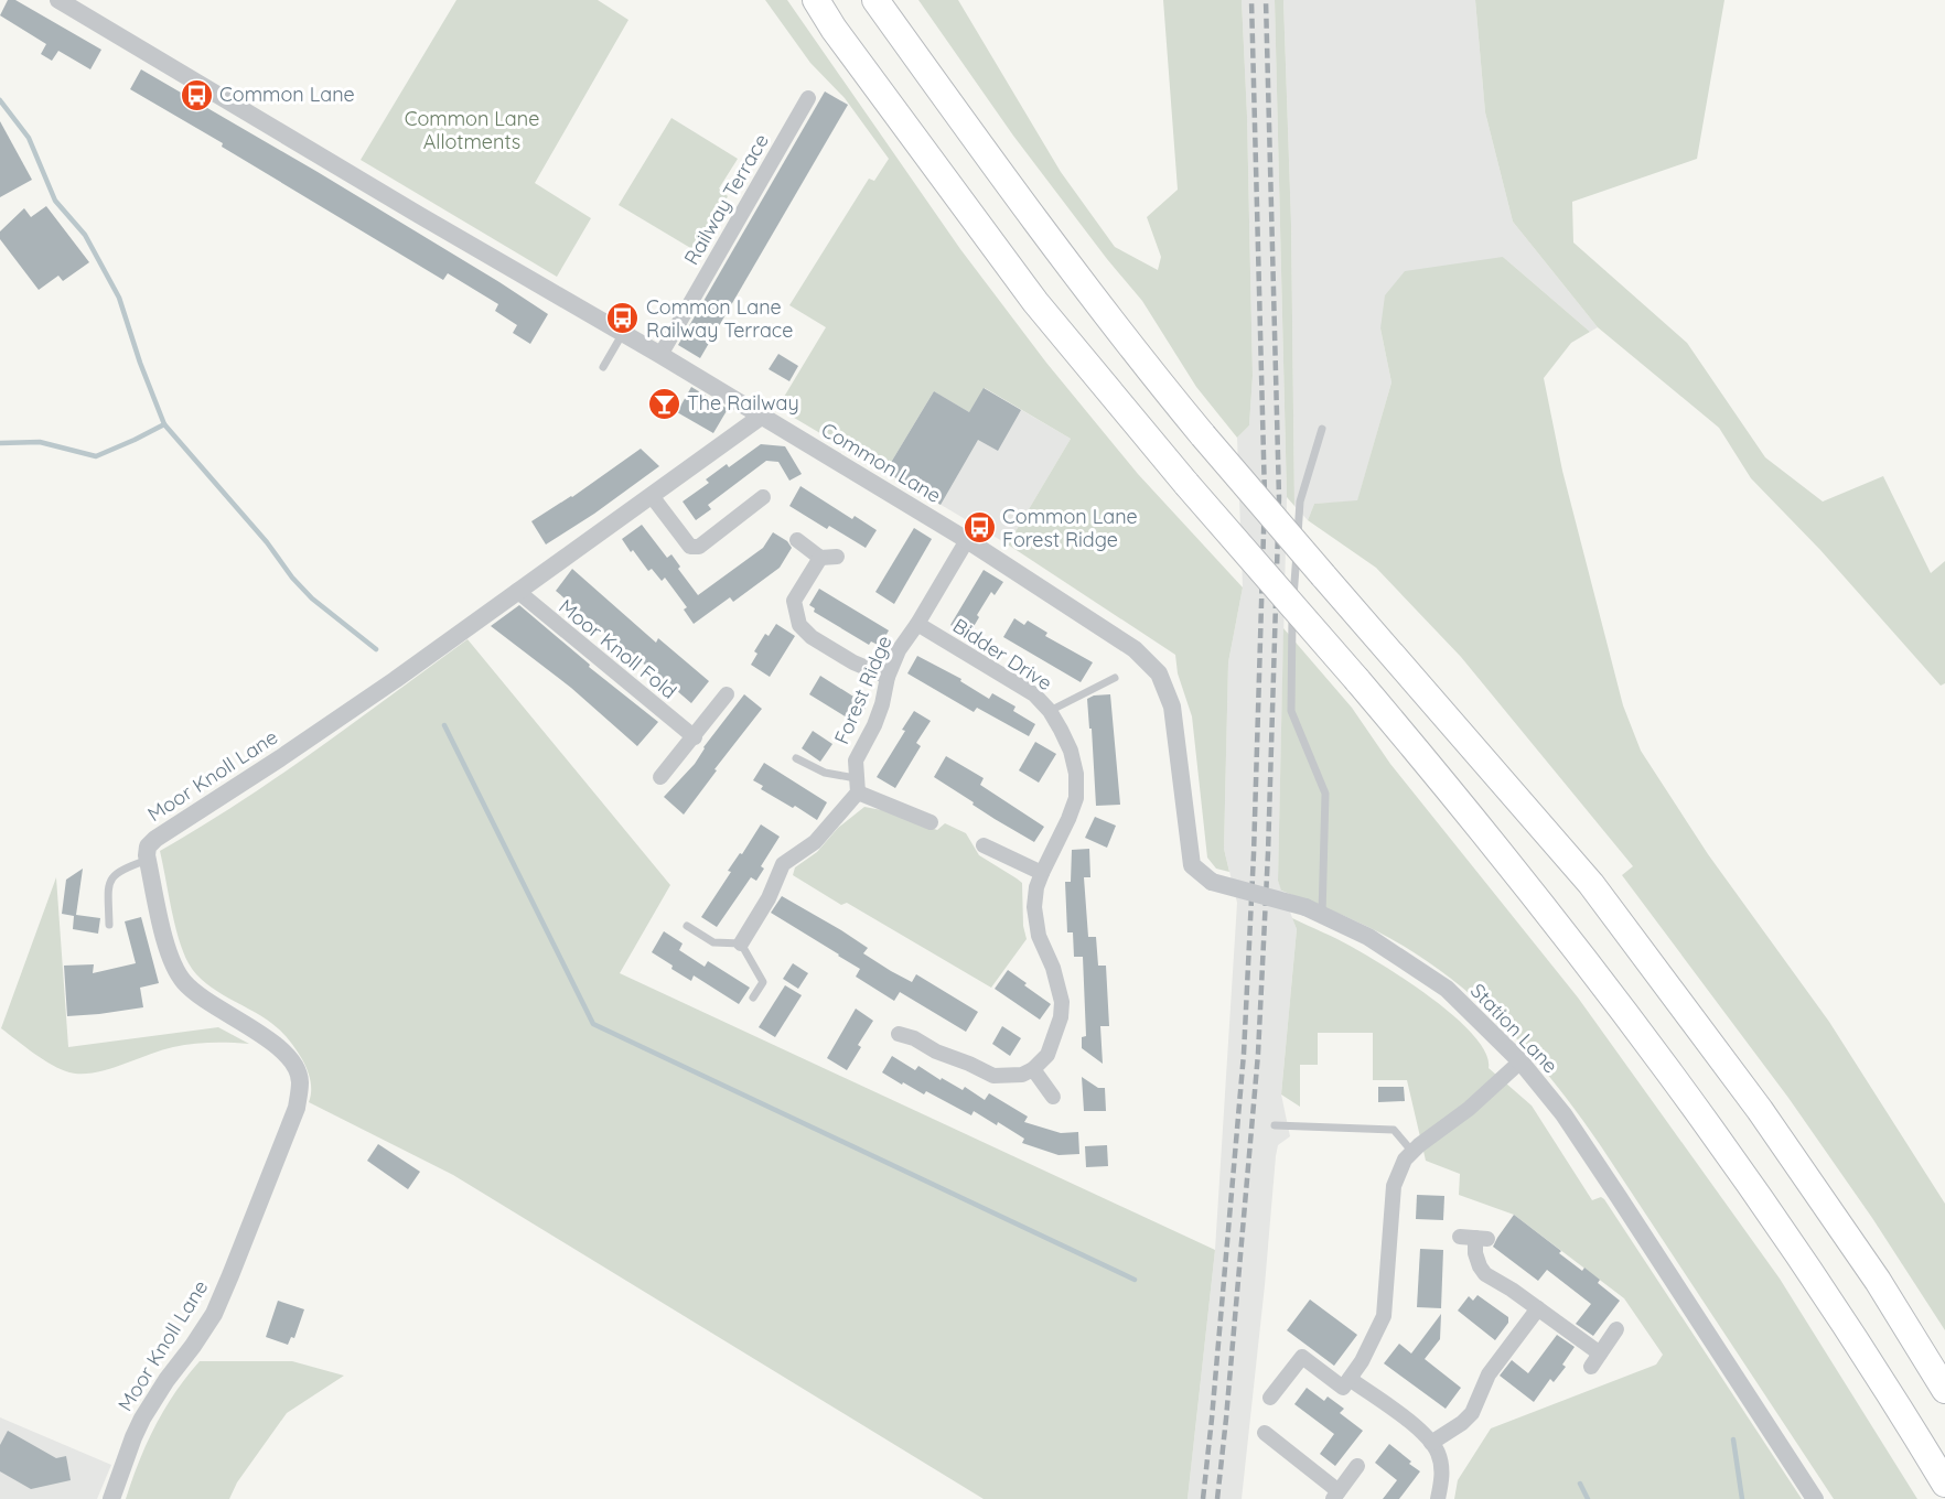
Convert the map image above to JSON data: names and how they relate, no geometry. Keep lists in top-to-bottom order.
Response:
{
  "streets": {
    "street": [
      "Railway Terrace",
      "Common Lane",
      "Moor Knoll Fold",
      "Bidder Drive",
      "Forest Ridge",
      "Moor Knoll Lane",
      "Station Lane"
    ]
  },
  "crossings": [
    ["Railway Terrace", "Common Lane"],
    ["Common Lane", "Forest Ridge"],
    ["Common Lane", "Moor Knoll Lane"],
    ["Common Lane", "Station Lane"],
    ["Moor Knoll Fold", "Moor Knoll Lane"],
    ["Bidder Drive", "Forest Ridge"]
  ],
  "parks": ["Common Lane Allotments"],
  "places": {
    "bus stop": ["Common Lane", "Common Lane Railway Terrace", "Common Lane Forest Ridge"],
    "bar": ["The Railway"]
  }
}
